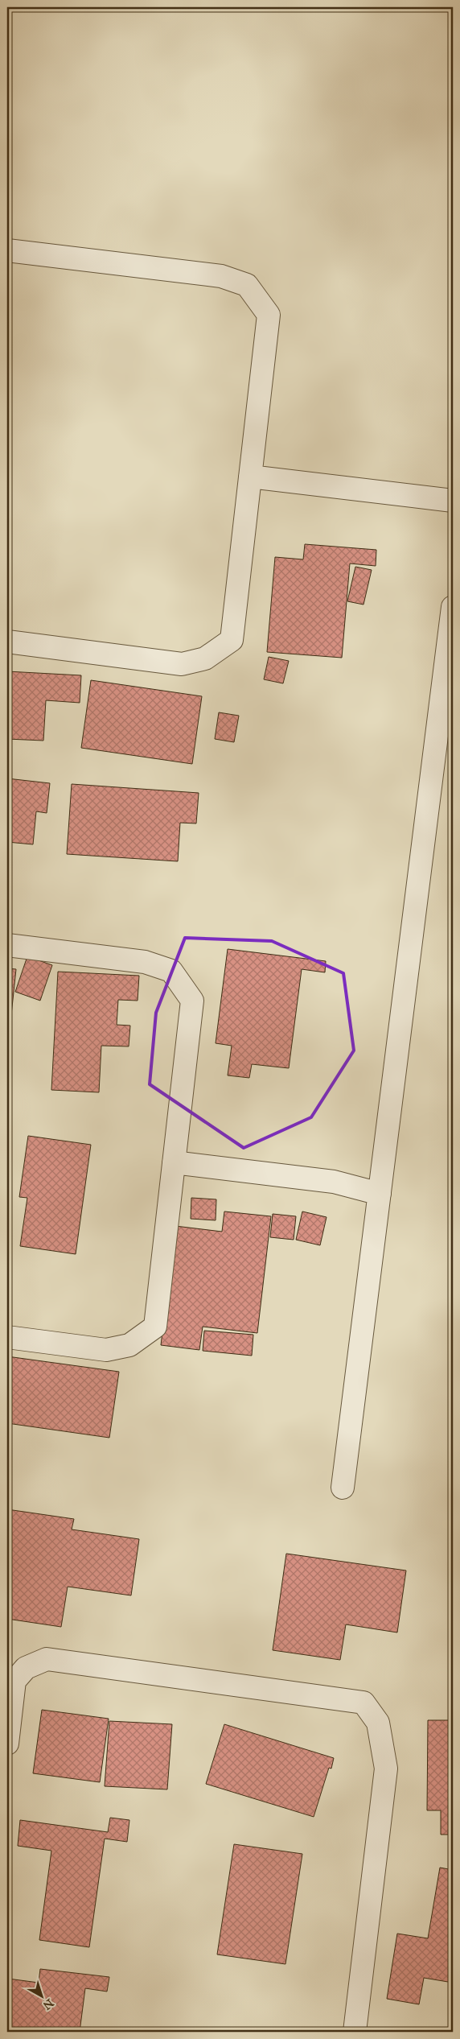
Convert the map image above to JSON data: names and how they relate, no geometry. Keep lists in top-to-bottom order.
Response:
{
  "north": "bottom right"
}
